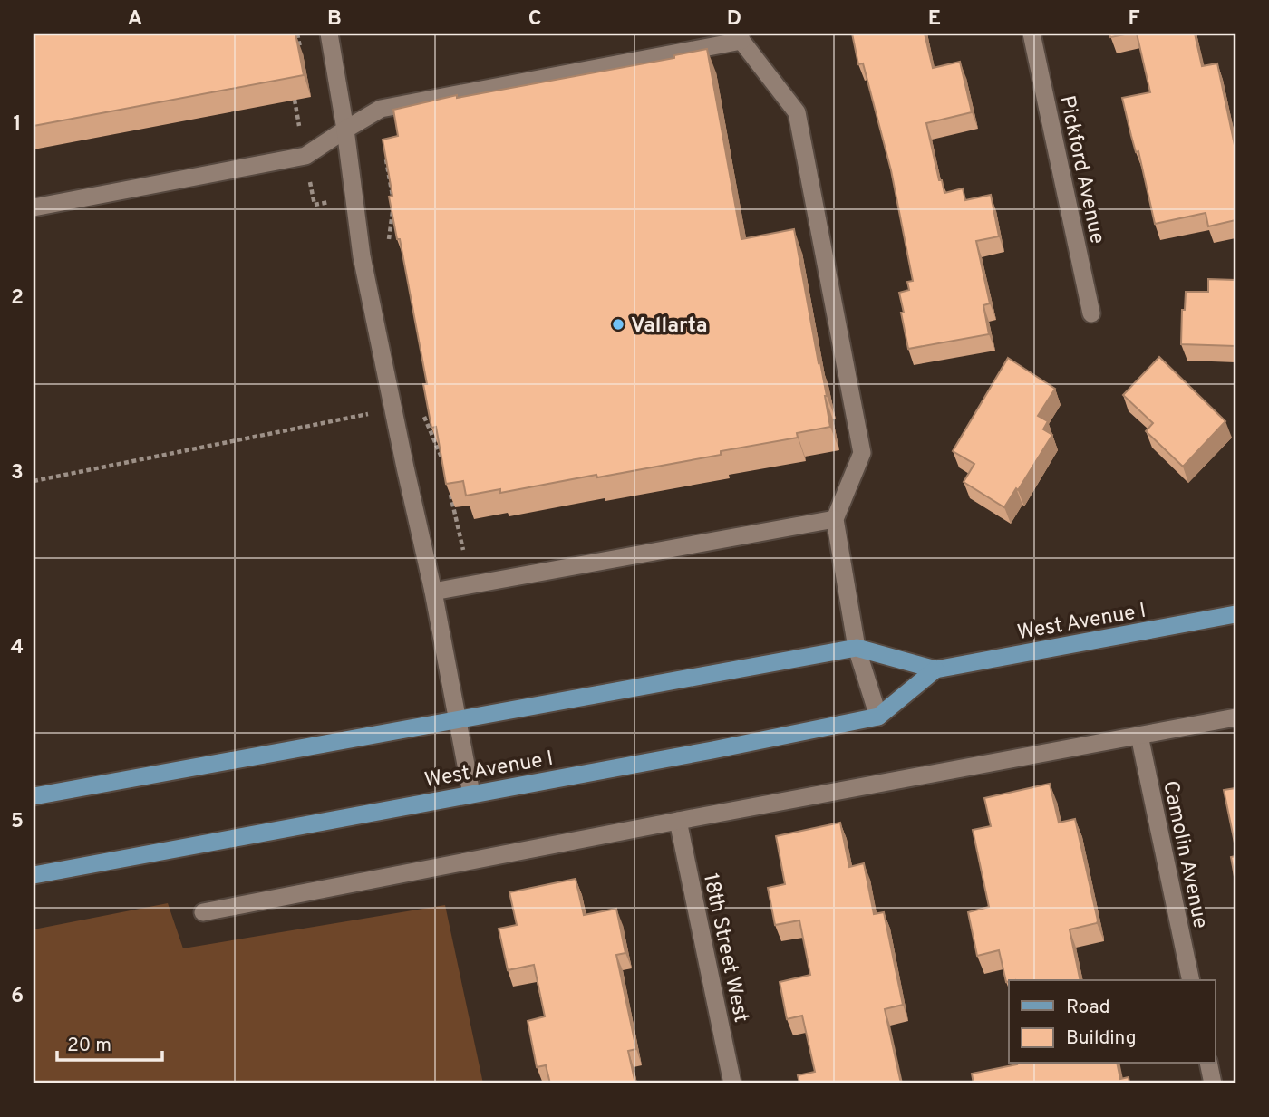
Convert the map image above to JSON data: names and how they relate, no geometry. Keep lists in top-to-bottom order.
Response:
{
  "streets": {
    "main road": ["West Avenue I"],
    "street": ["Pickford Avenue", "Camolin Avenue", "18th Street West"]
  },
  "places": ["Vallarta"],
  "legend": ["Road", "Building"],
  "scale_bar": "20 m",
  "grid": {
    "columns": [
      "A",
      "B",
      "C",
      "D",
      "E",
      "F"
    ],
    "rows": [
      "1",
      "2",
      "3",
      "4",
      "5",
      "6"
    ]
  }
}
